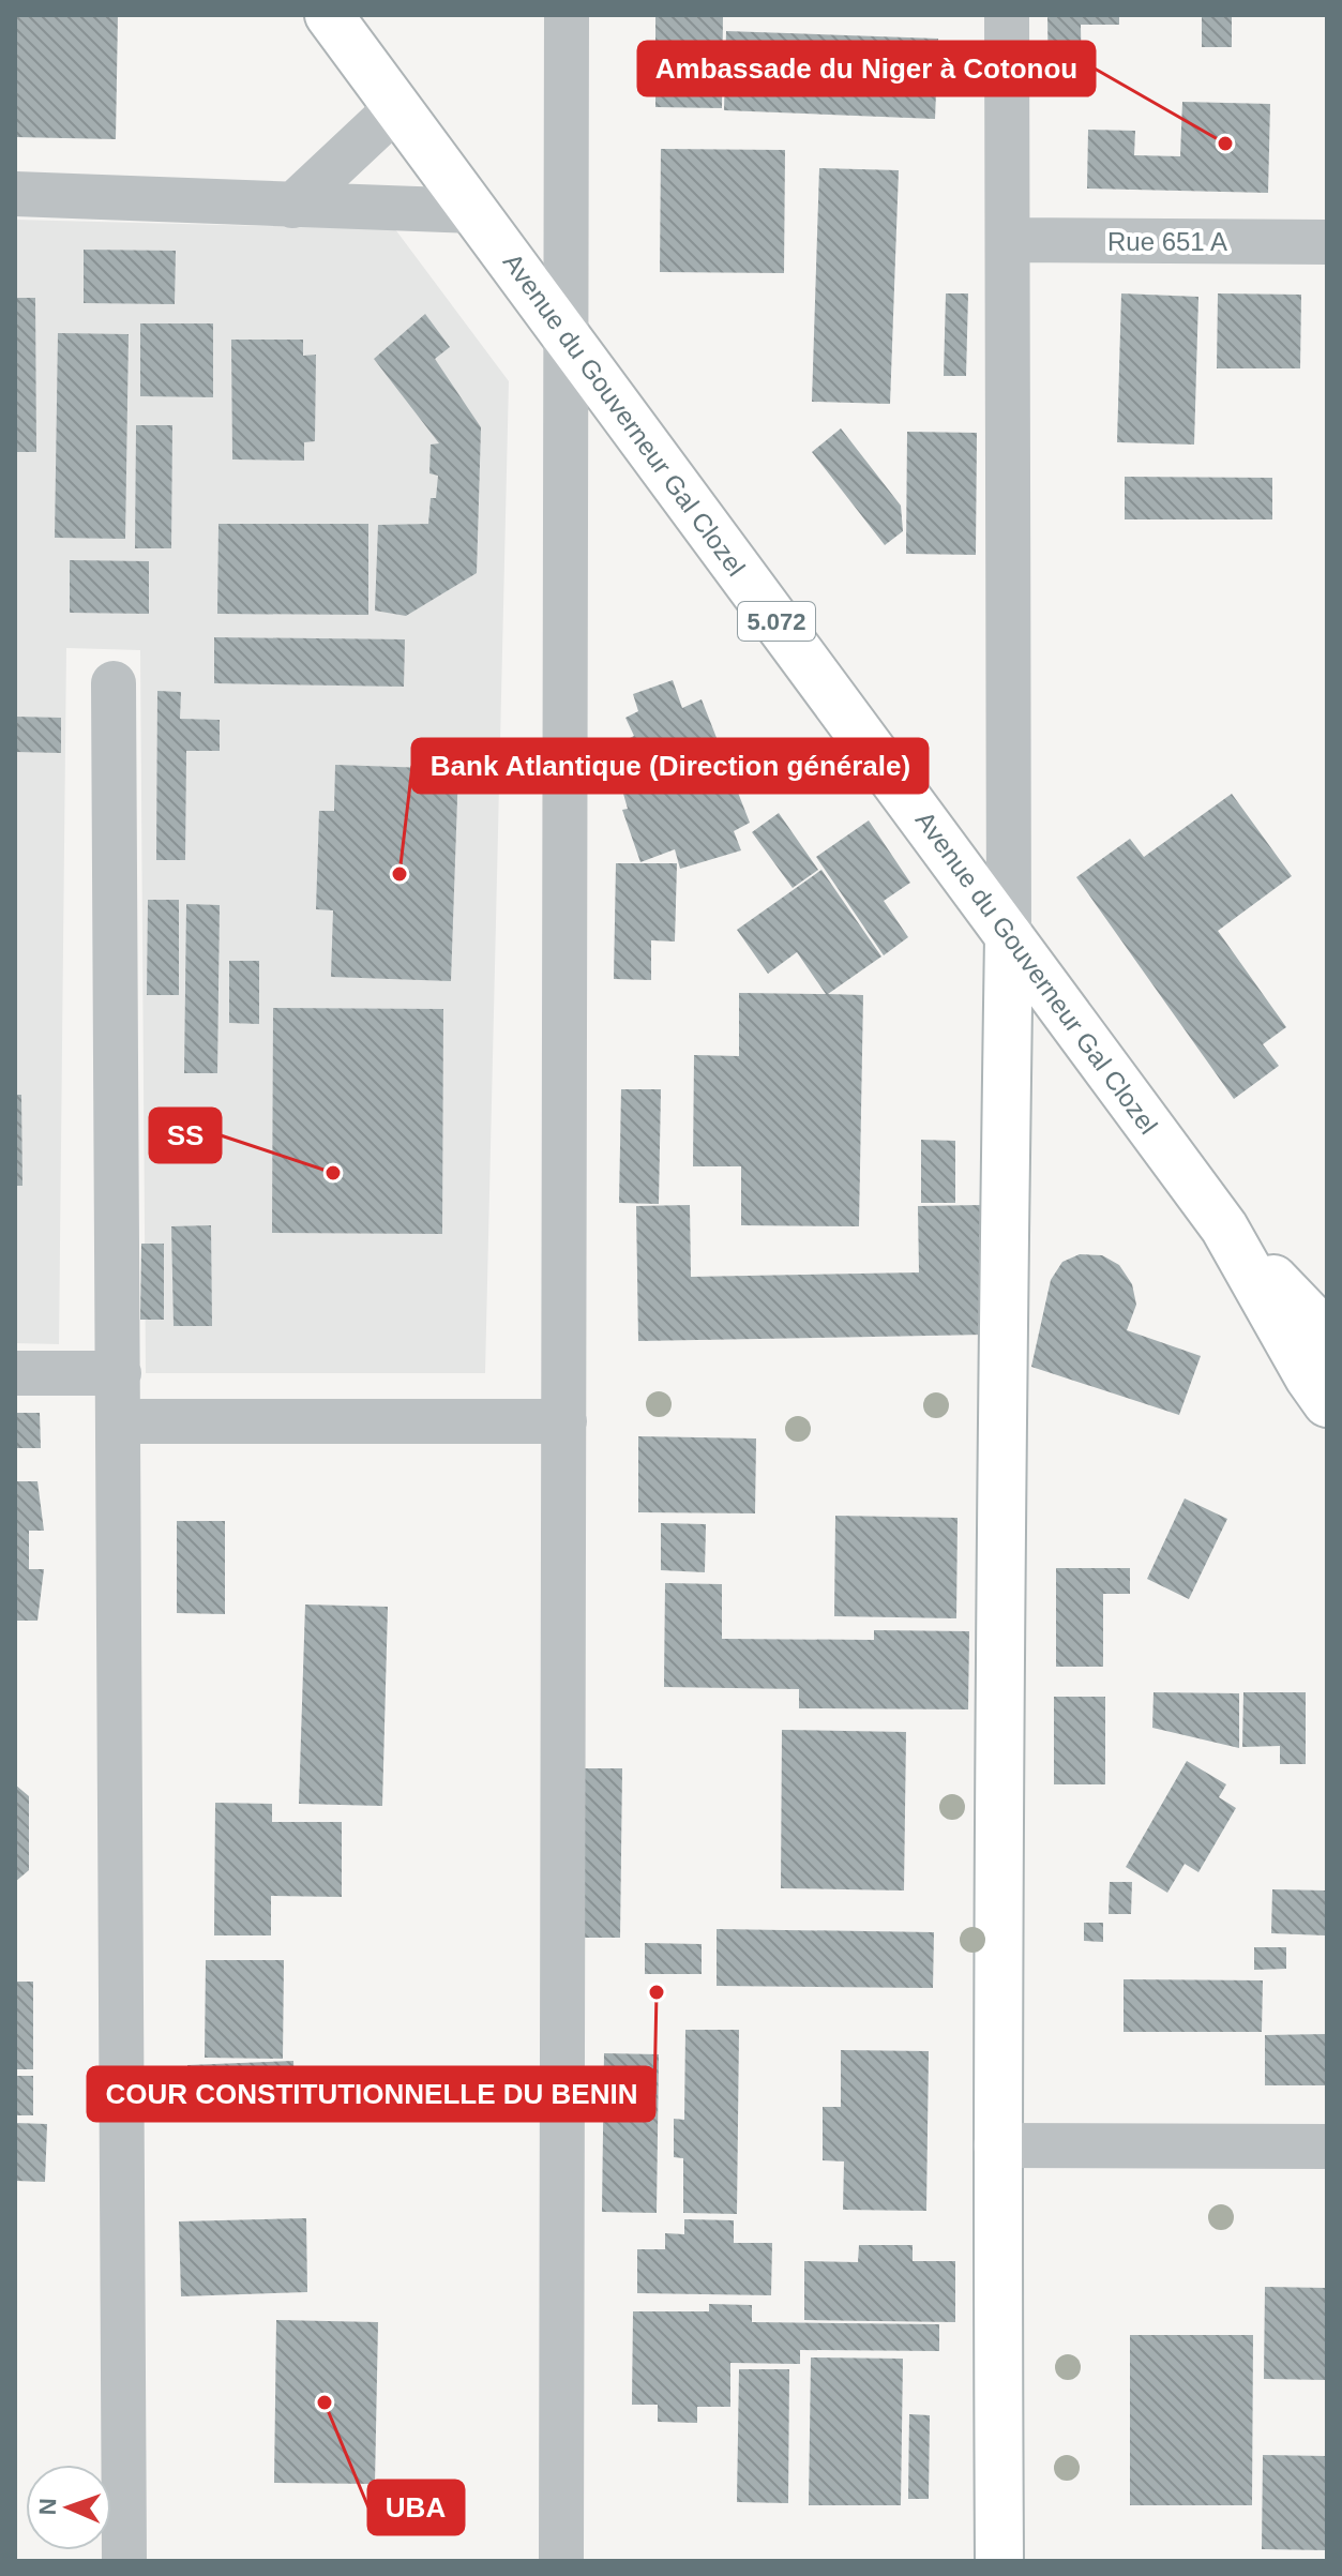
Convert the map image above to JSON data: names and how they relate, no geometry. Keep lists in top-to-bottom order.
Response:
{
  "streets": {
    "main road": ["Avenue du Gouverneur Gal Clozel", "5.072"],
    "street": ["Rue 651 A"]
  },
  "places": [
    "Ambassade du Niger à Cotonou",
    "Bank Atlantique (Direction générale)",
    "SS",
    "COUR CONSTITUTIONNELLE DU BENIN",
    "UBA"
  ],
  "north": "left"
}
